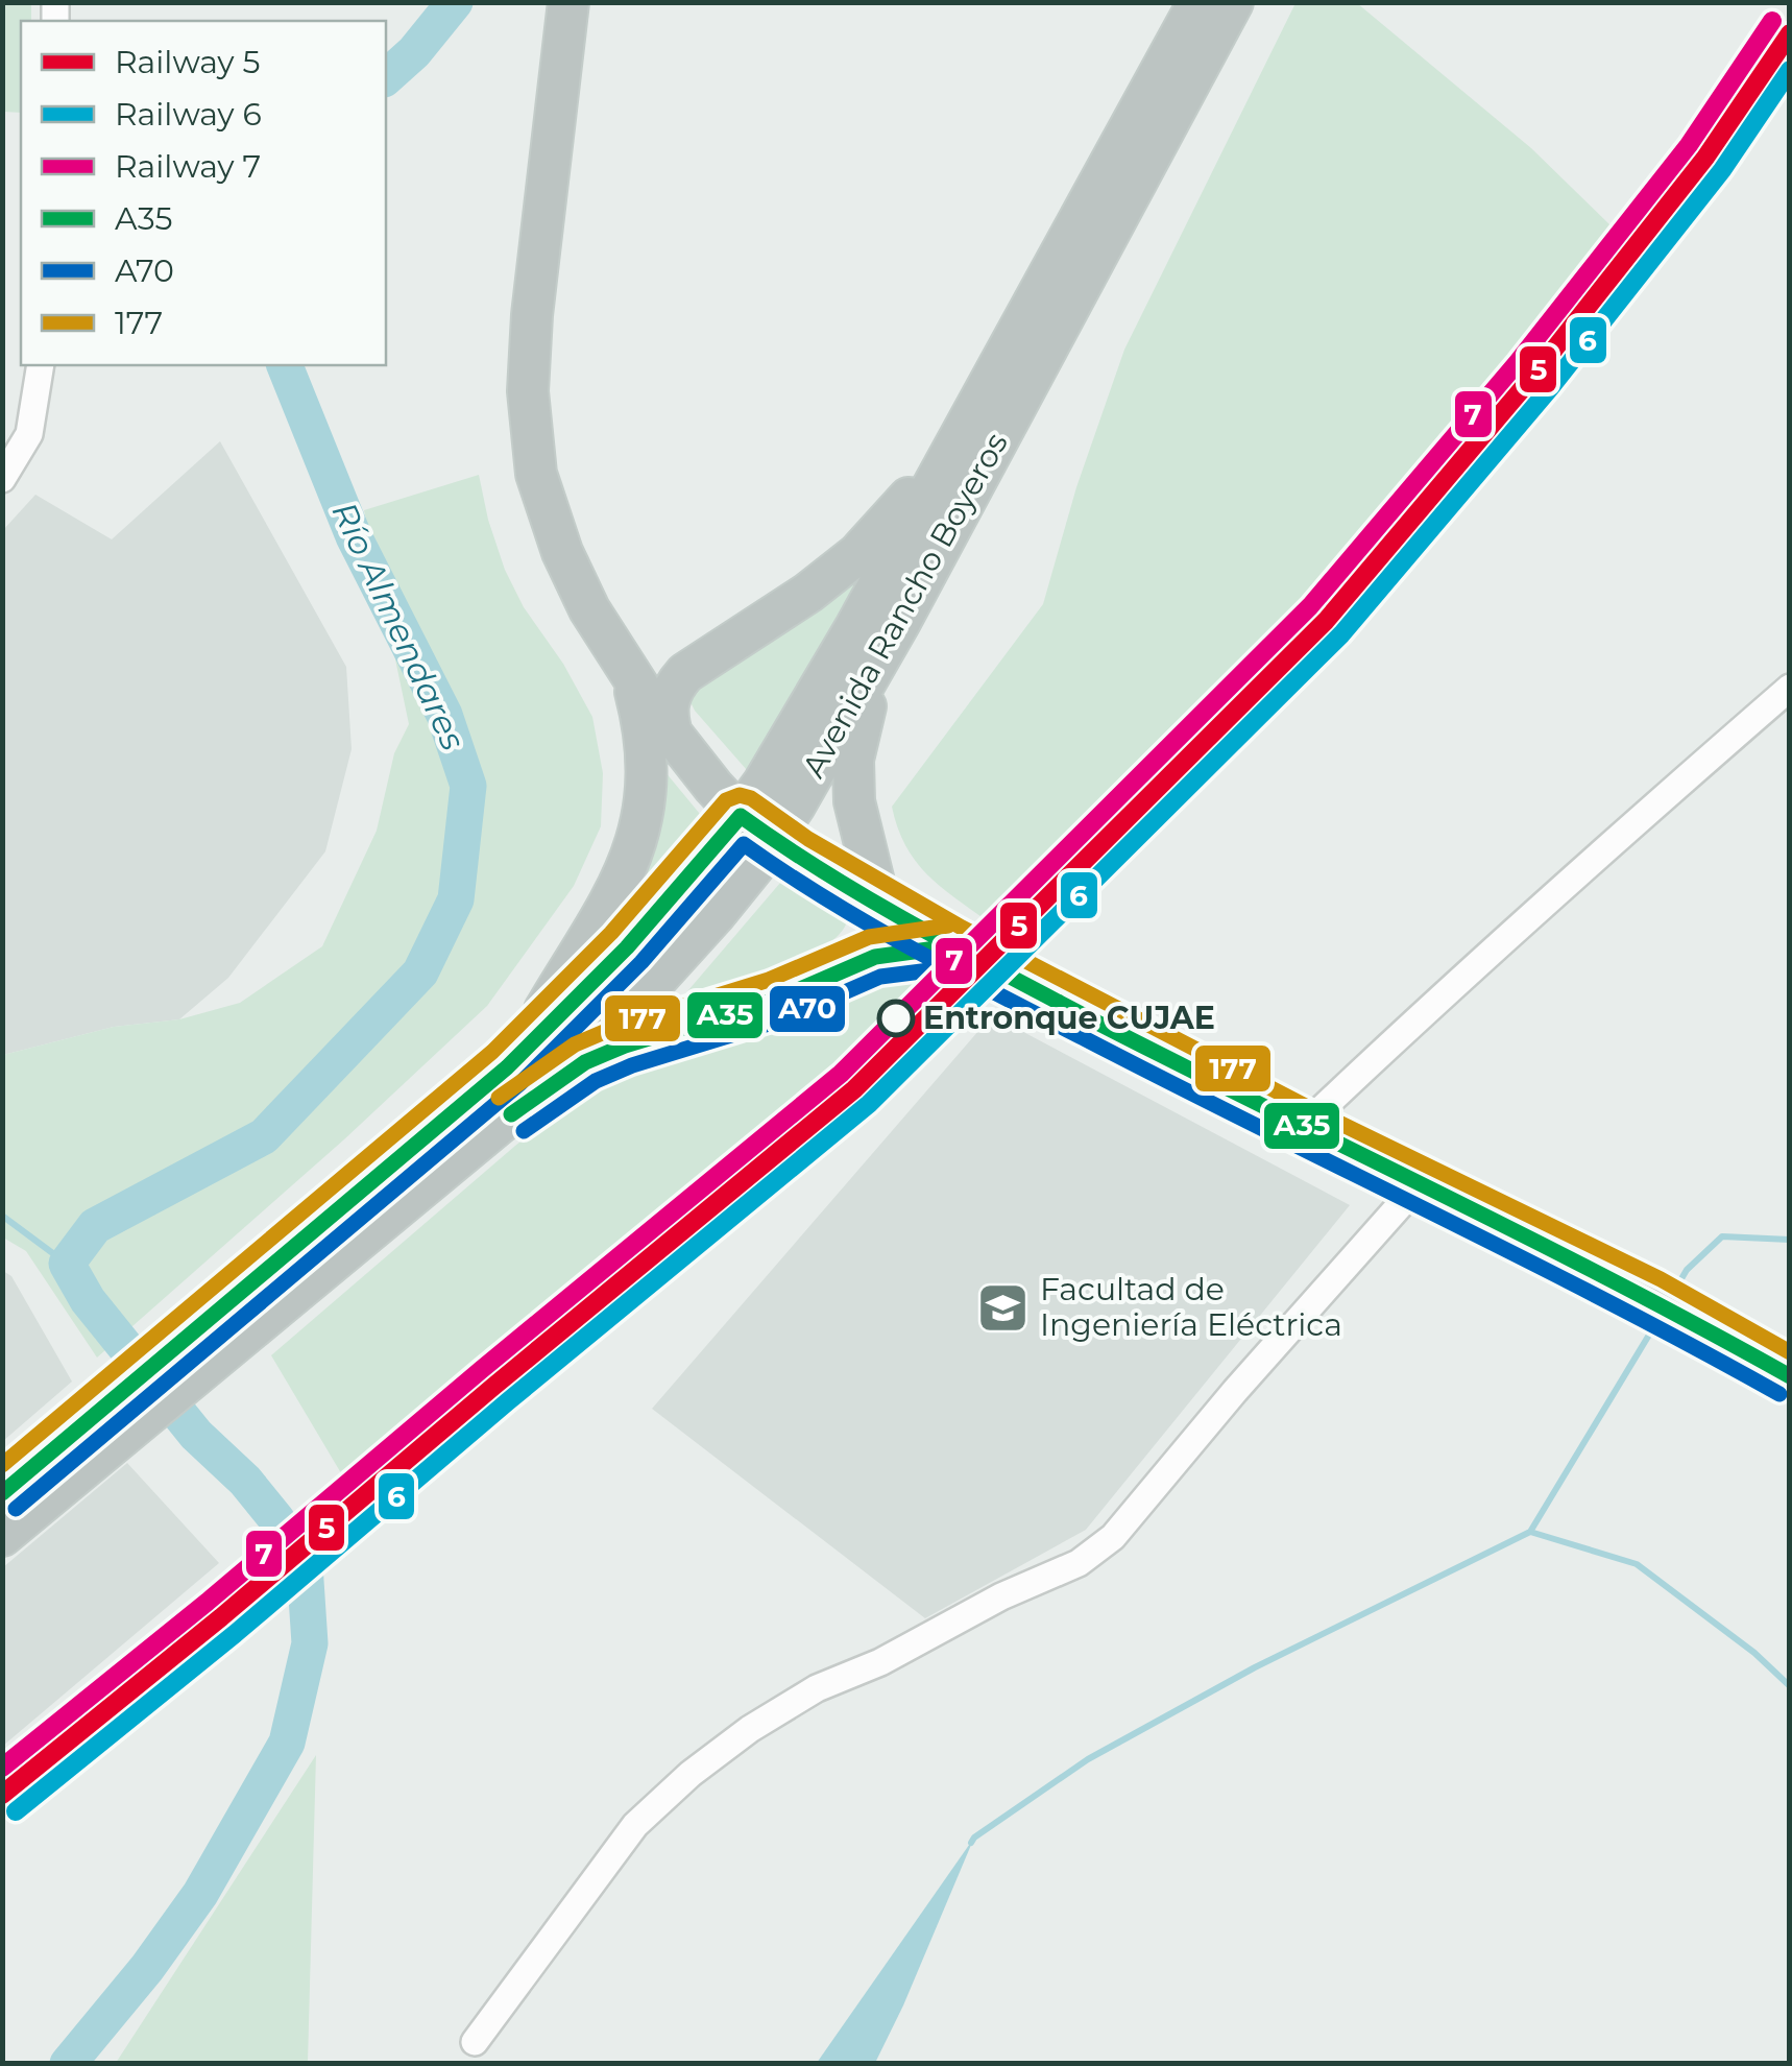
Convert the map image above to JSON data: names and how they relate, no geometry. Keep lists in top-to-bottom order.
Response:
{
  "streets": {
    "highway": ["Avenida Rancho Boyeros"]
  },
  "water": ["Río Almendares"],
  "places": {
    "other": ["Entronque CUJAE"],
    "school or university": ["Facultad de Ingeniería Eléctrica"]
  },
  "lines": [
    "rail line 7",
    "rail line 5",
    "rail line 6",
    "transit line 177",
    "transit line A35",
    "transit line A70"
  ],
  "legend": [
    "Railway 5",
    "Railway 6",
    "Railway 7",
    "A35",
    "A70",
    "177"
  ]
}
